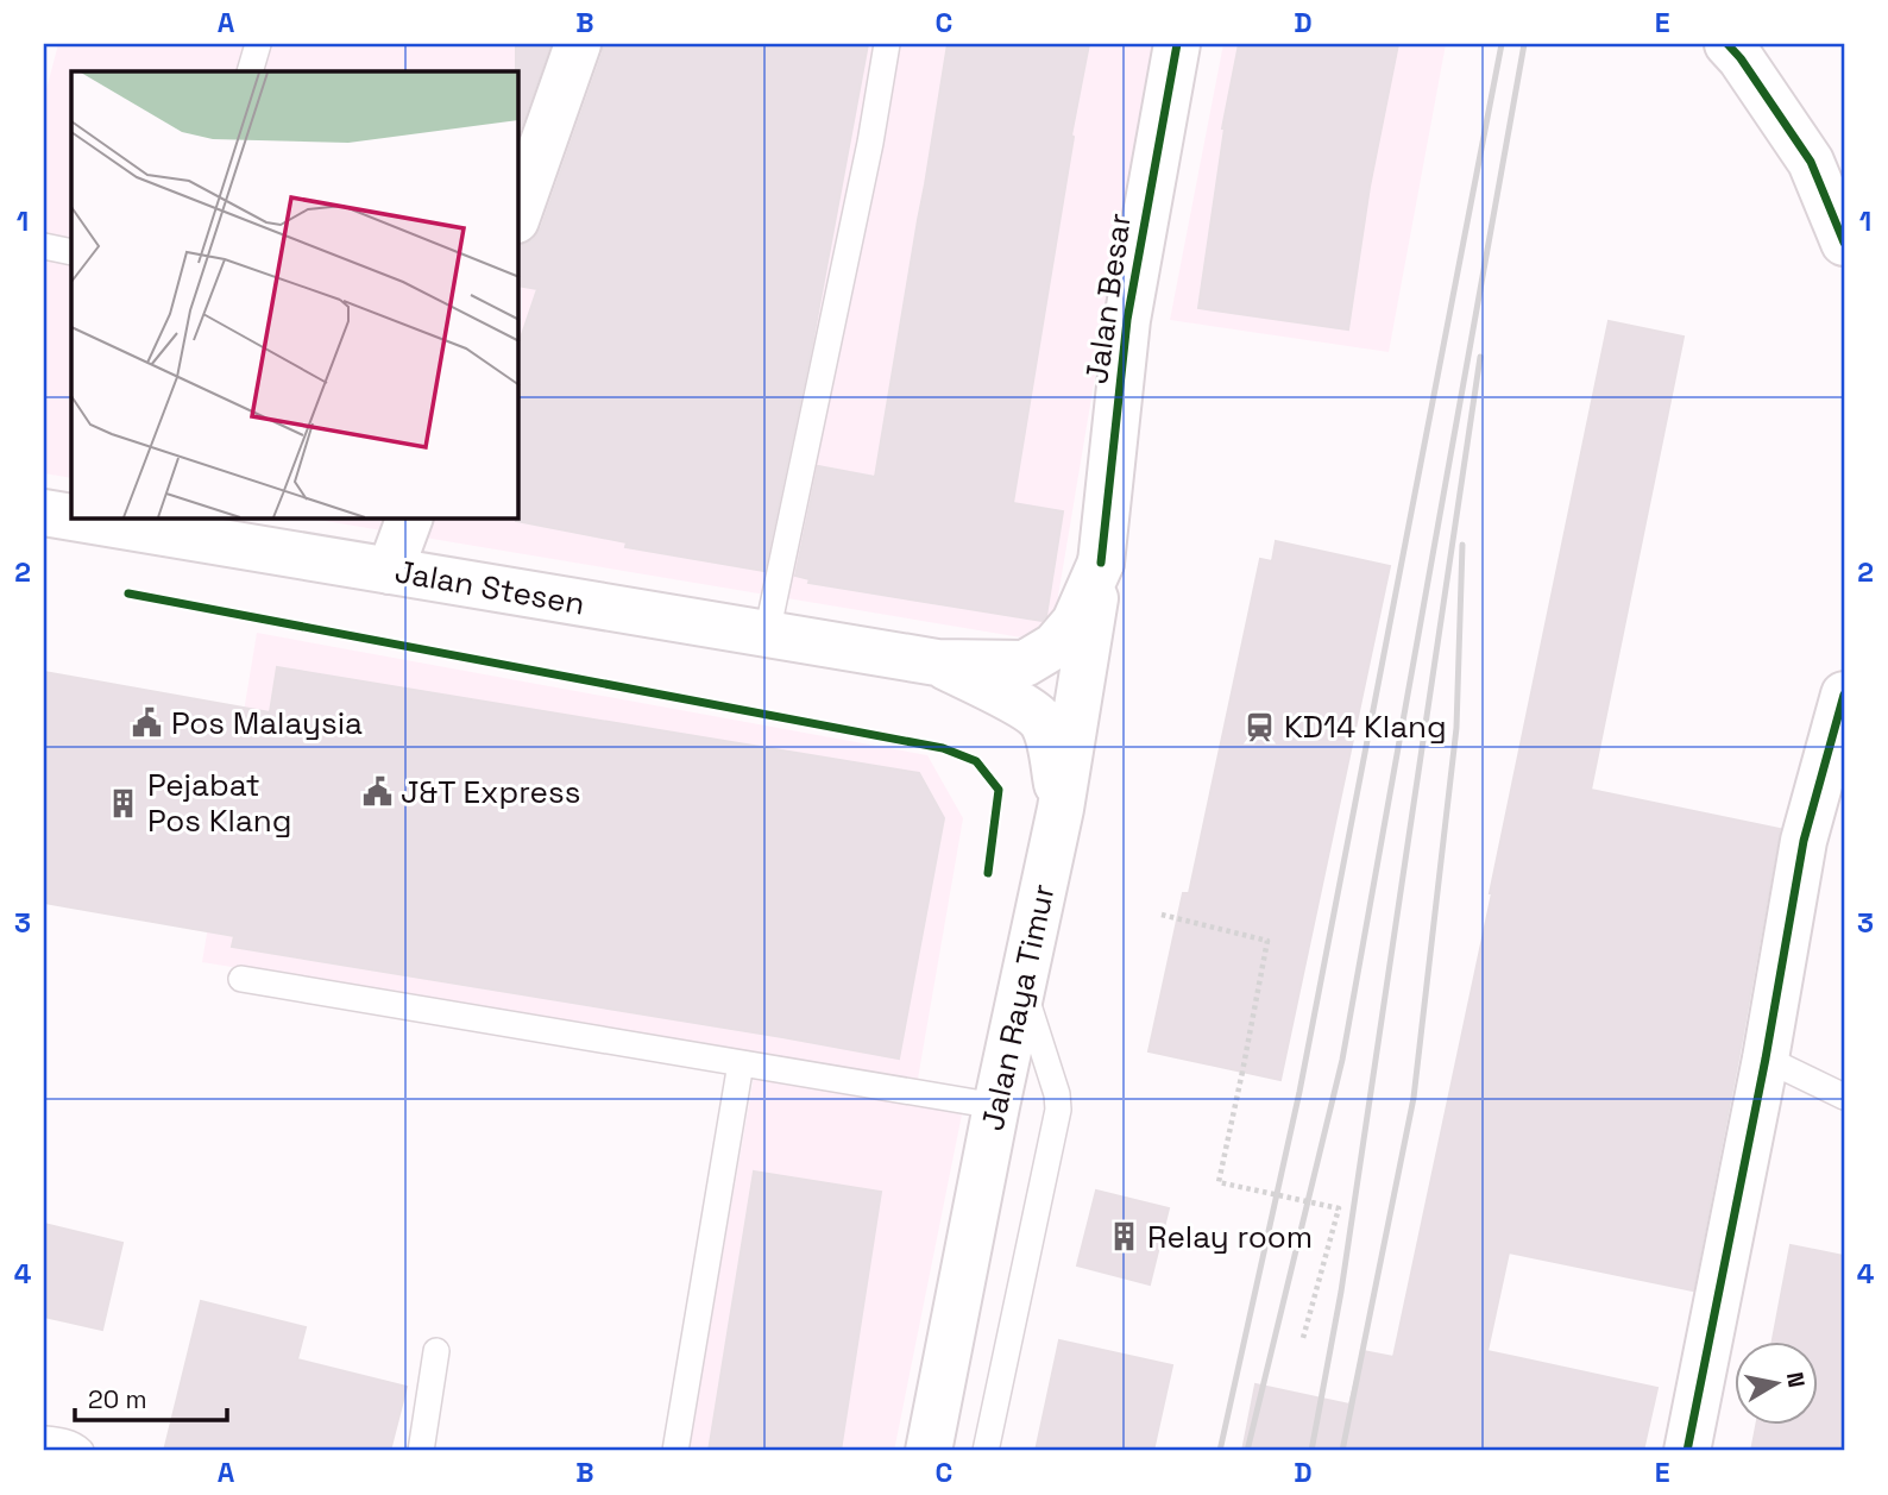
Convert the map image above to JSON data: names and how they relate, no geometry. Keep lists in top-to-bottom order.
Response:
{
  "streets": {
    "main road": ["Jalan Besar", "Jalan Stesen", "Jalan Raya Timur"]
  },
  "crossings": [
    ["Jalan Besar", "Jalan Stesen"],
    ["Jalan Besar", "Jalan Raya Timur"],
    ["Jalan Stesen", "Jalan Raya Timur"]
  ],
  "places": {
    "public building": ["Pos Malaysia", "J&T Express"],
    "station": ["KD14 Klang"],
    "building": ["Pejabat Pos Klang", "Relay room"]
  },
  "scale_bar": "20 m",
  "north": "right",
  "grid": {
    "columns": [
      "A",
      "B",
      "C",
      "D",
      "E"
    ],
    "rows": [
      "1",
      "2",
      "3",
      "4"
    ]
  }
}
